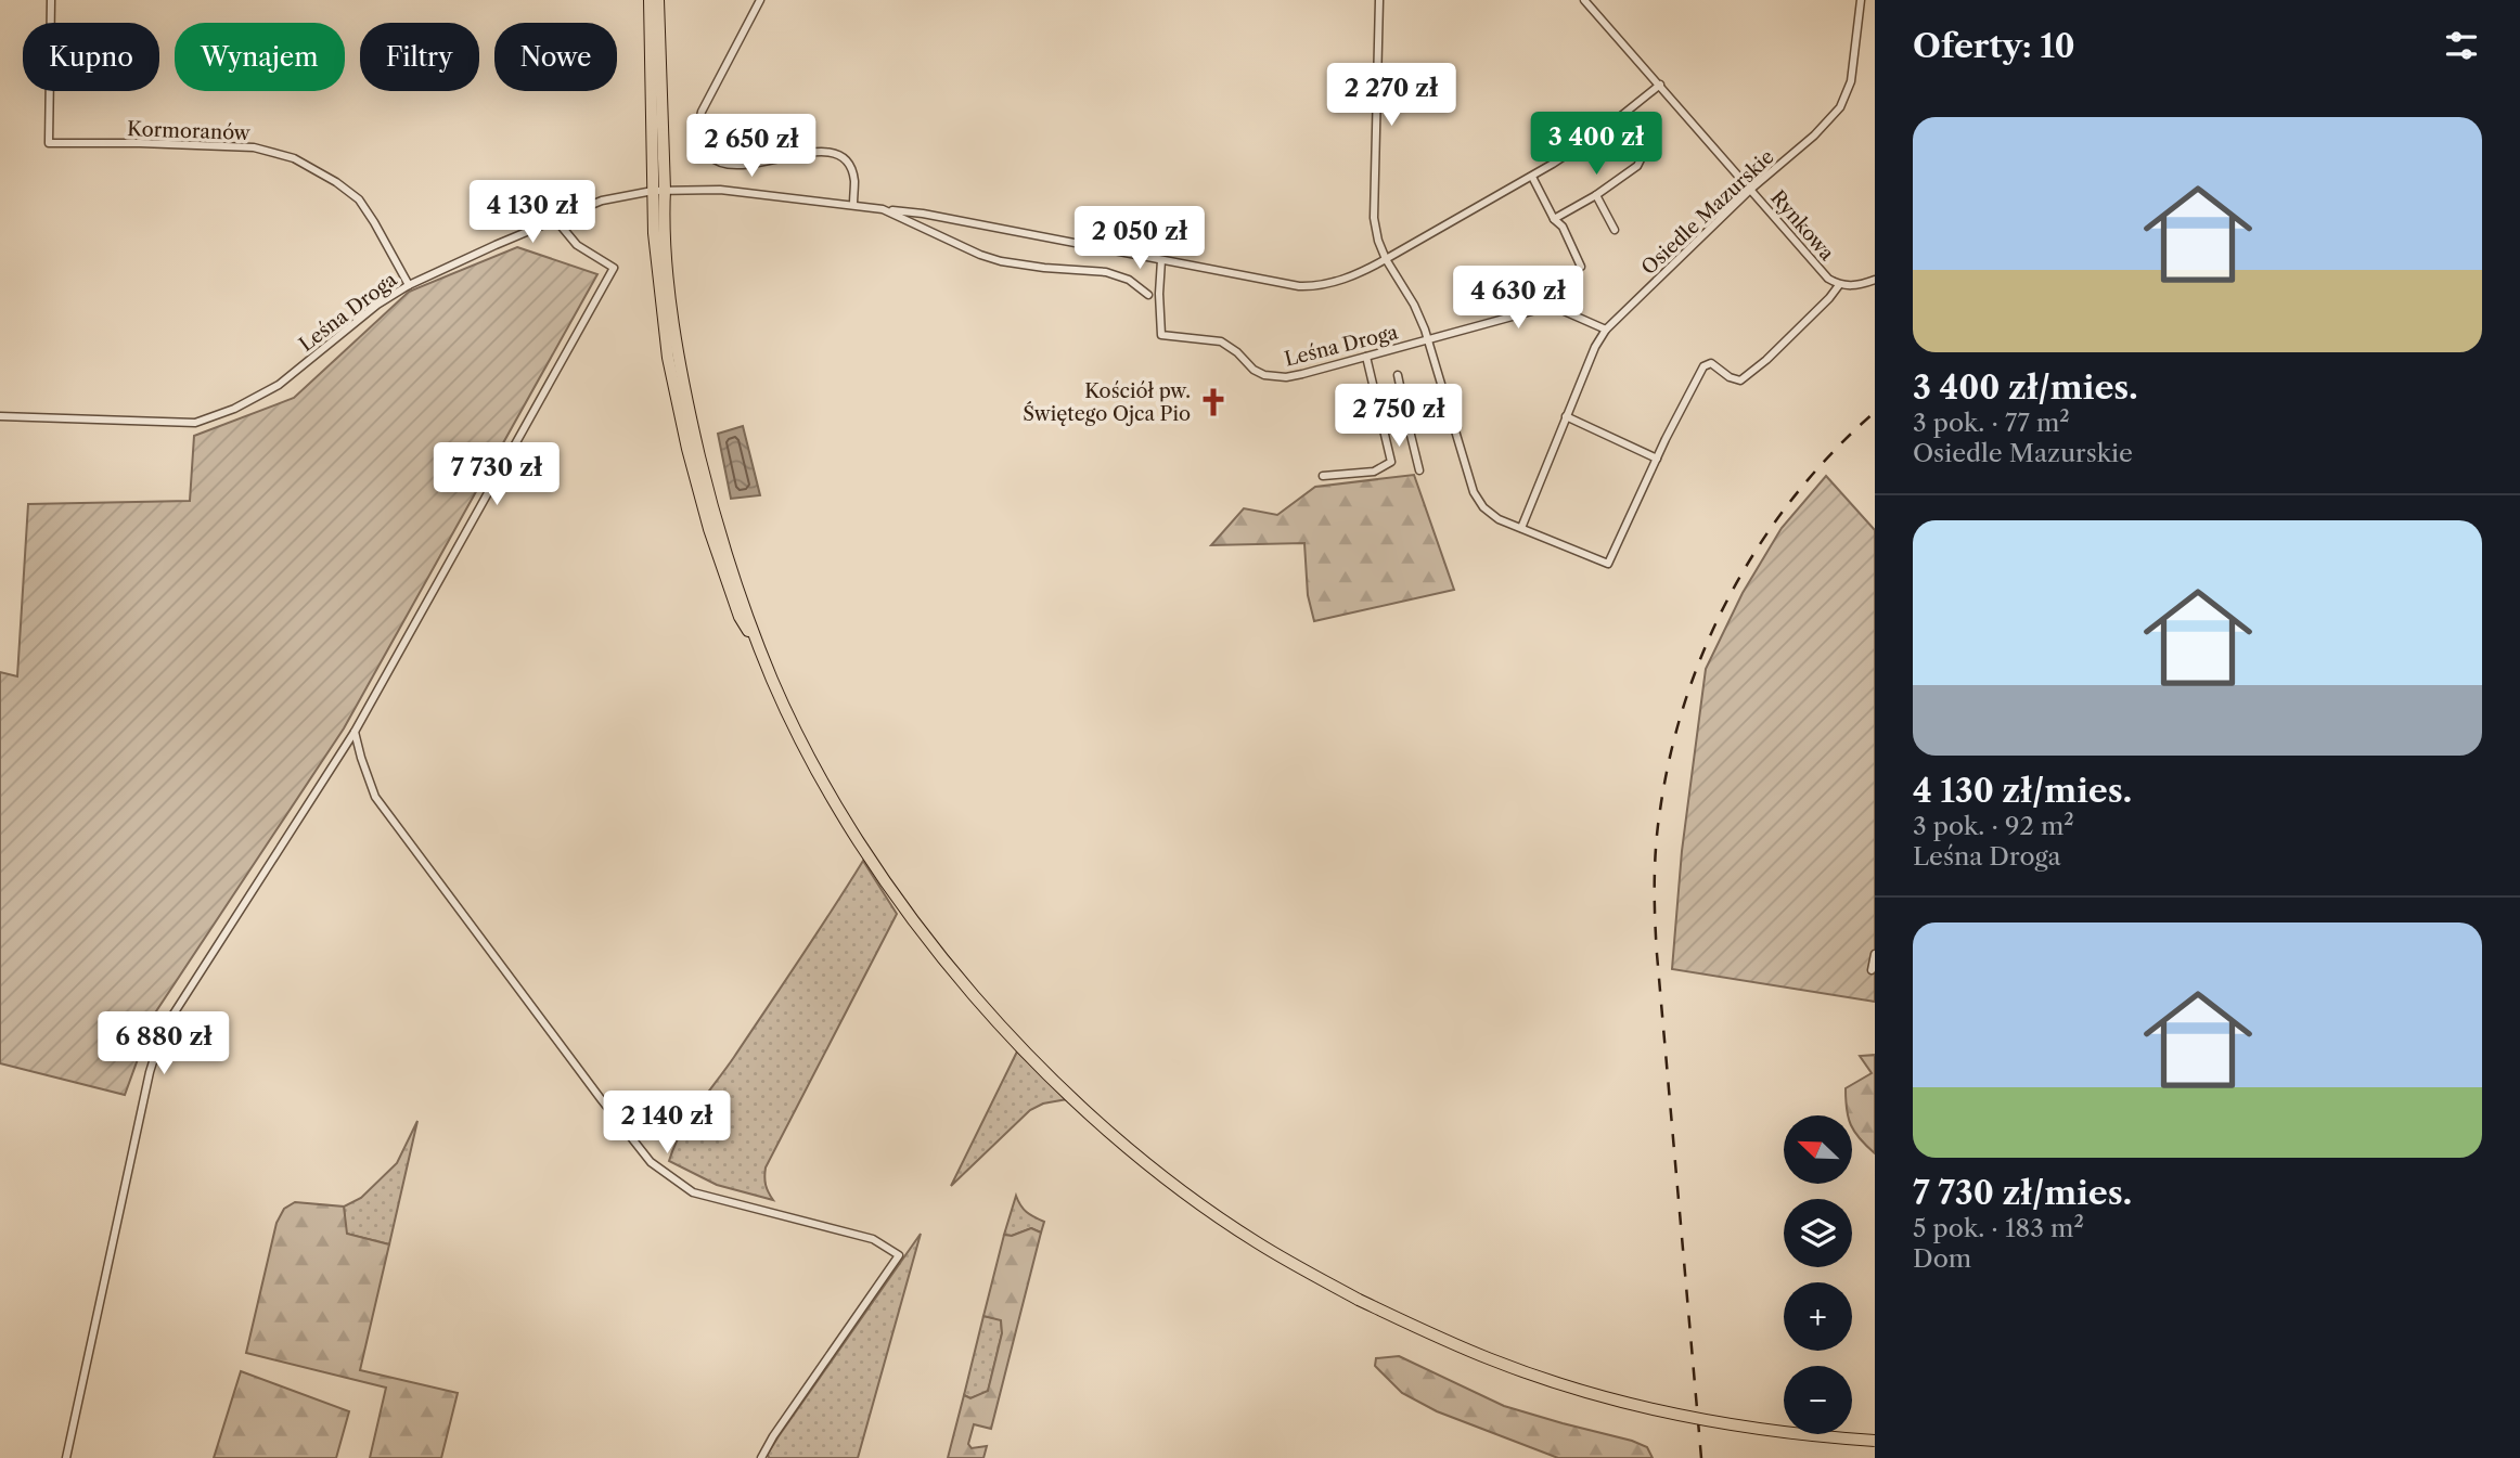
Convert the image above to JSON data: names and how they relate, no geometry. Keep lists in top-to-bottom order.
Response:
{
  "streets": {
    "street": [
      "Kormoranów",
      "Osiedle Mazurskie",
      "Rynkowa",
      "Leśna Droga"
    ]
  },
  "crossings": [
    ["Kormoranów", "Leśna Droga"],
    ["Osiedle Mazurskie", "Rynkowa"],
    ["Osiedle Mazurskie", "Leśna Droga"]
  ],
  "places": {
    "church": ["Kościół pw. Świętego Ojca Pio"]
  },
  "north": "top left",
  "page": {
    "heading": "Oferty: 10",
    "chip": [
      "Kupno",
      "Wynajem",
      "Filtry",
      "Nowe"
    ],
    "price": [
      "2 270 zł",
      "3 400 zł",
      "2 650 zł",
      "4 130 zł",
      "2 050 zł",
      "4 630 zł",
      "2 750 zł",
      "7 730 zł",
      "6 880 zł",
      "2 140 zł"
    ],
    "list": [
      {
        "name": "3 400 zł/mies.",
        "note": "3 pok. · 77 m² · Osiedle Mazurskie"
      },
      {
        "name": "4 130 zł/mies.",
        "note": "3 pok. · 92 m² · Leśna Droga"
      },
      {
        "name": "7 730 zł/mies.",
        "note": "5 pok. · 183 m² · Dom"
      }
    ],
    "map_buttons": ["+", "−"]
  }
}
